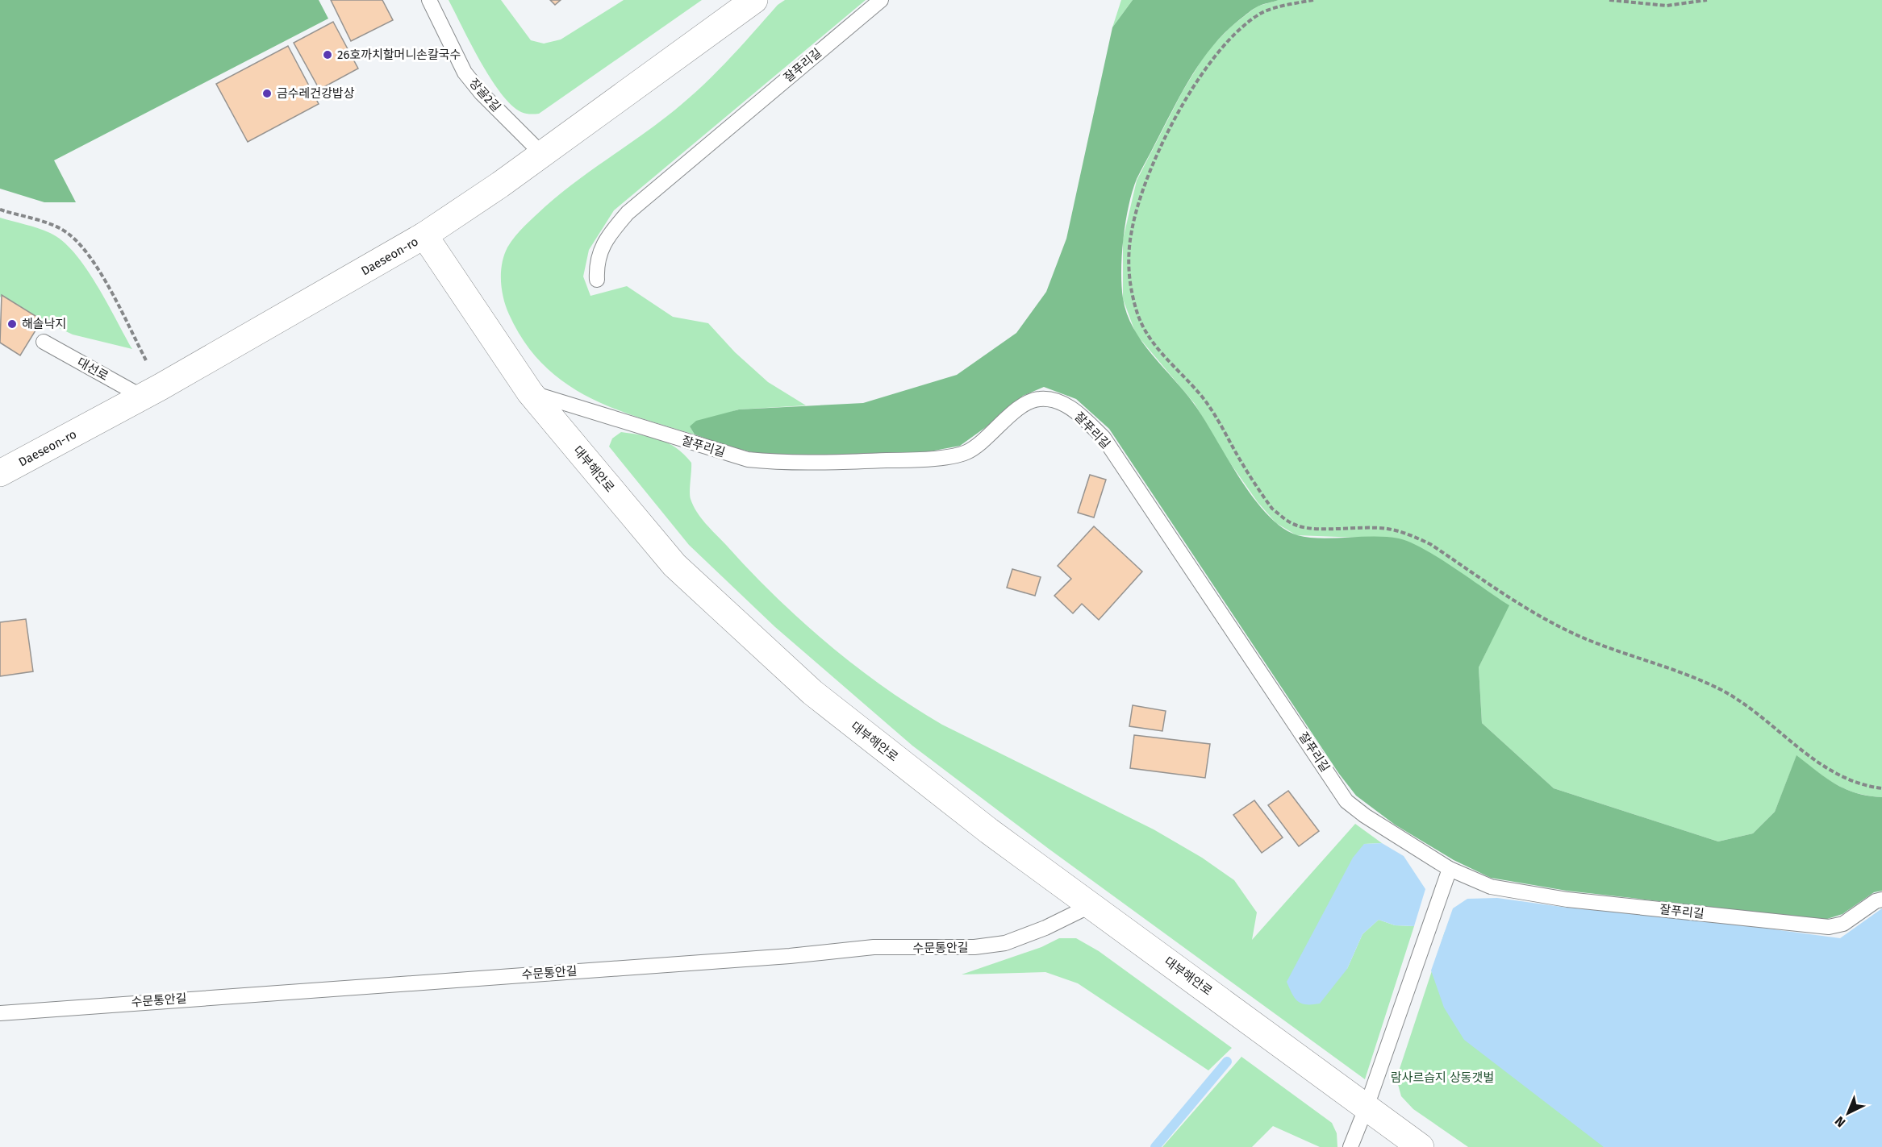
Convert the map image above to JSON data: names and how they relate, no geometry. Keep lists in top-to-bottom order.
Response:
{
  "streets": {
    "street": ["Daeseon-ro", "대부해안로"],
    "lane": [
      "잘푸리길",
      "장골2길",
      "대선로",
      "수문통안길"
    ]
  },
  "crossings": [
    ["잘푸리길", "대부해안로"],
    ["장골2길", "Daeseon-ro"],
    ["Daeseon-ro", "대선로"],
    ["Daeseon-ro", "대부해안로"],
    ["대부해안로", "수문통안길"]
  ],
  "parks": ["람사르습지 상동갯벌"],
  "places": ["26호까치할머니손칼국수", "금수레건강밥상", "해솔낙지"],
  "north": "bottom left"
}
